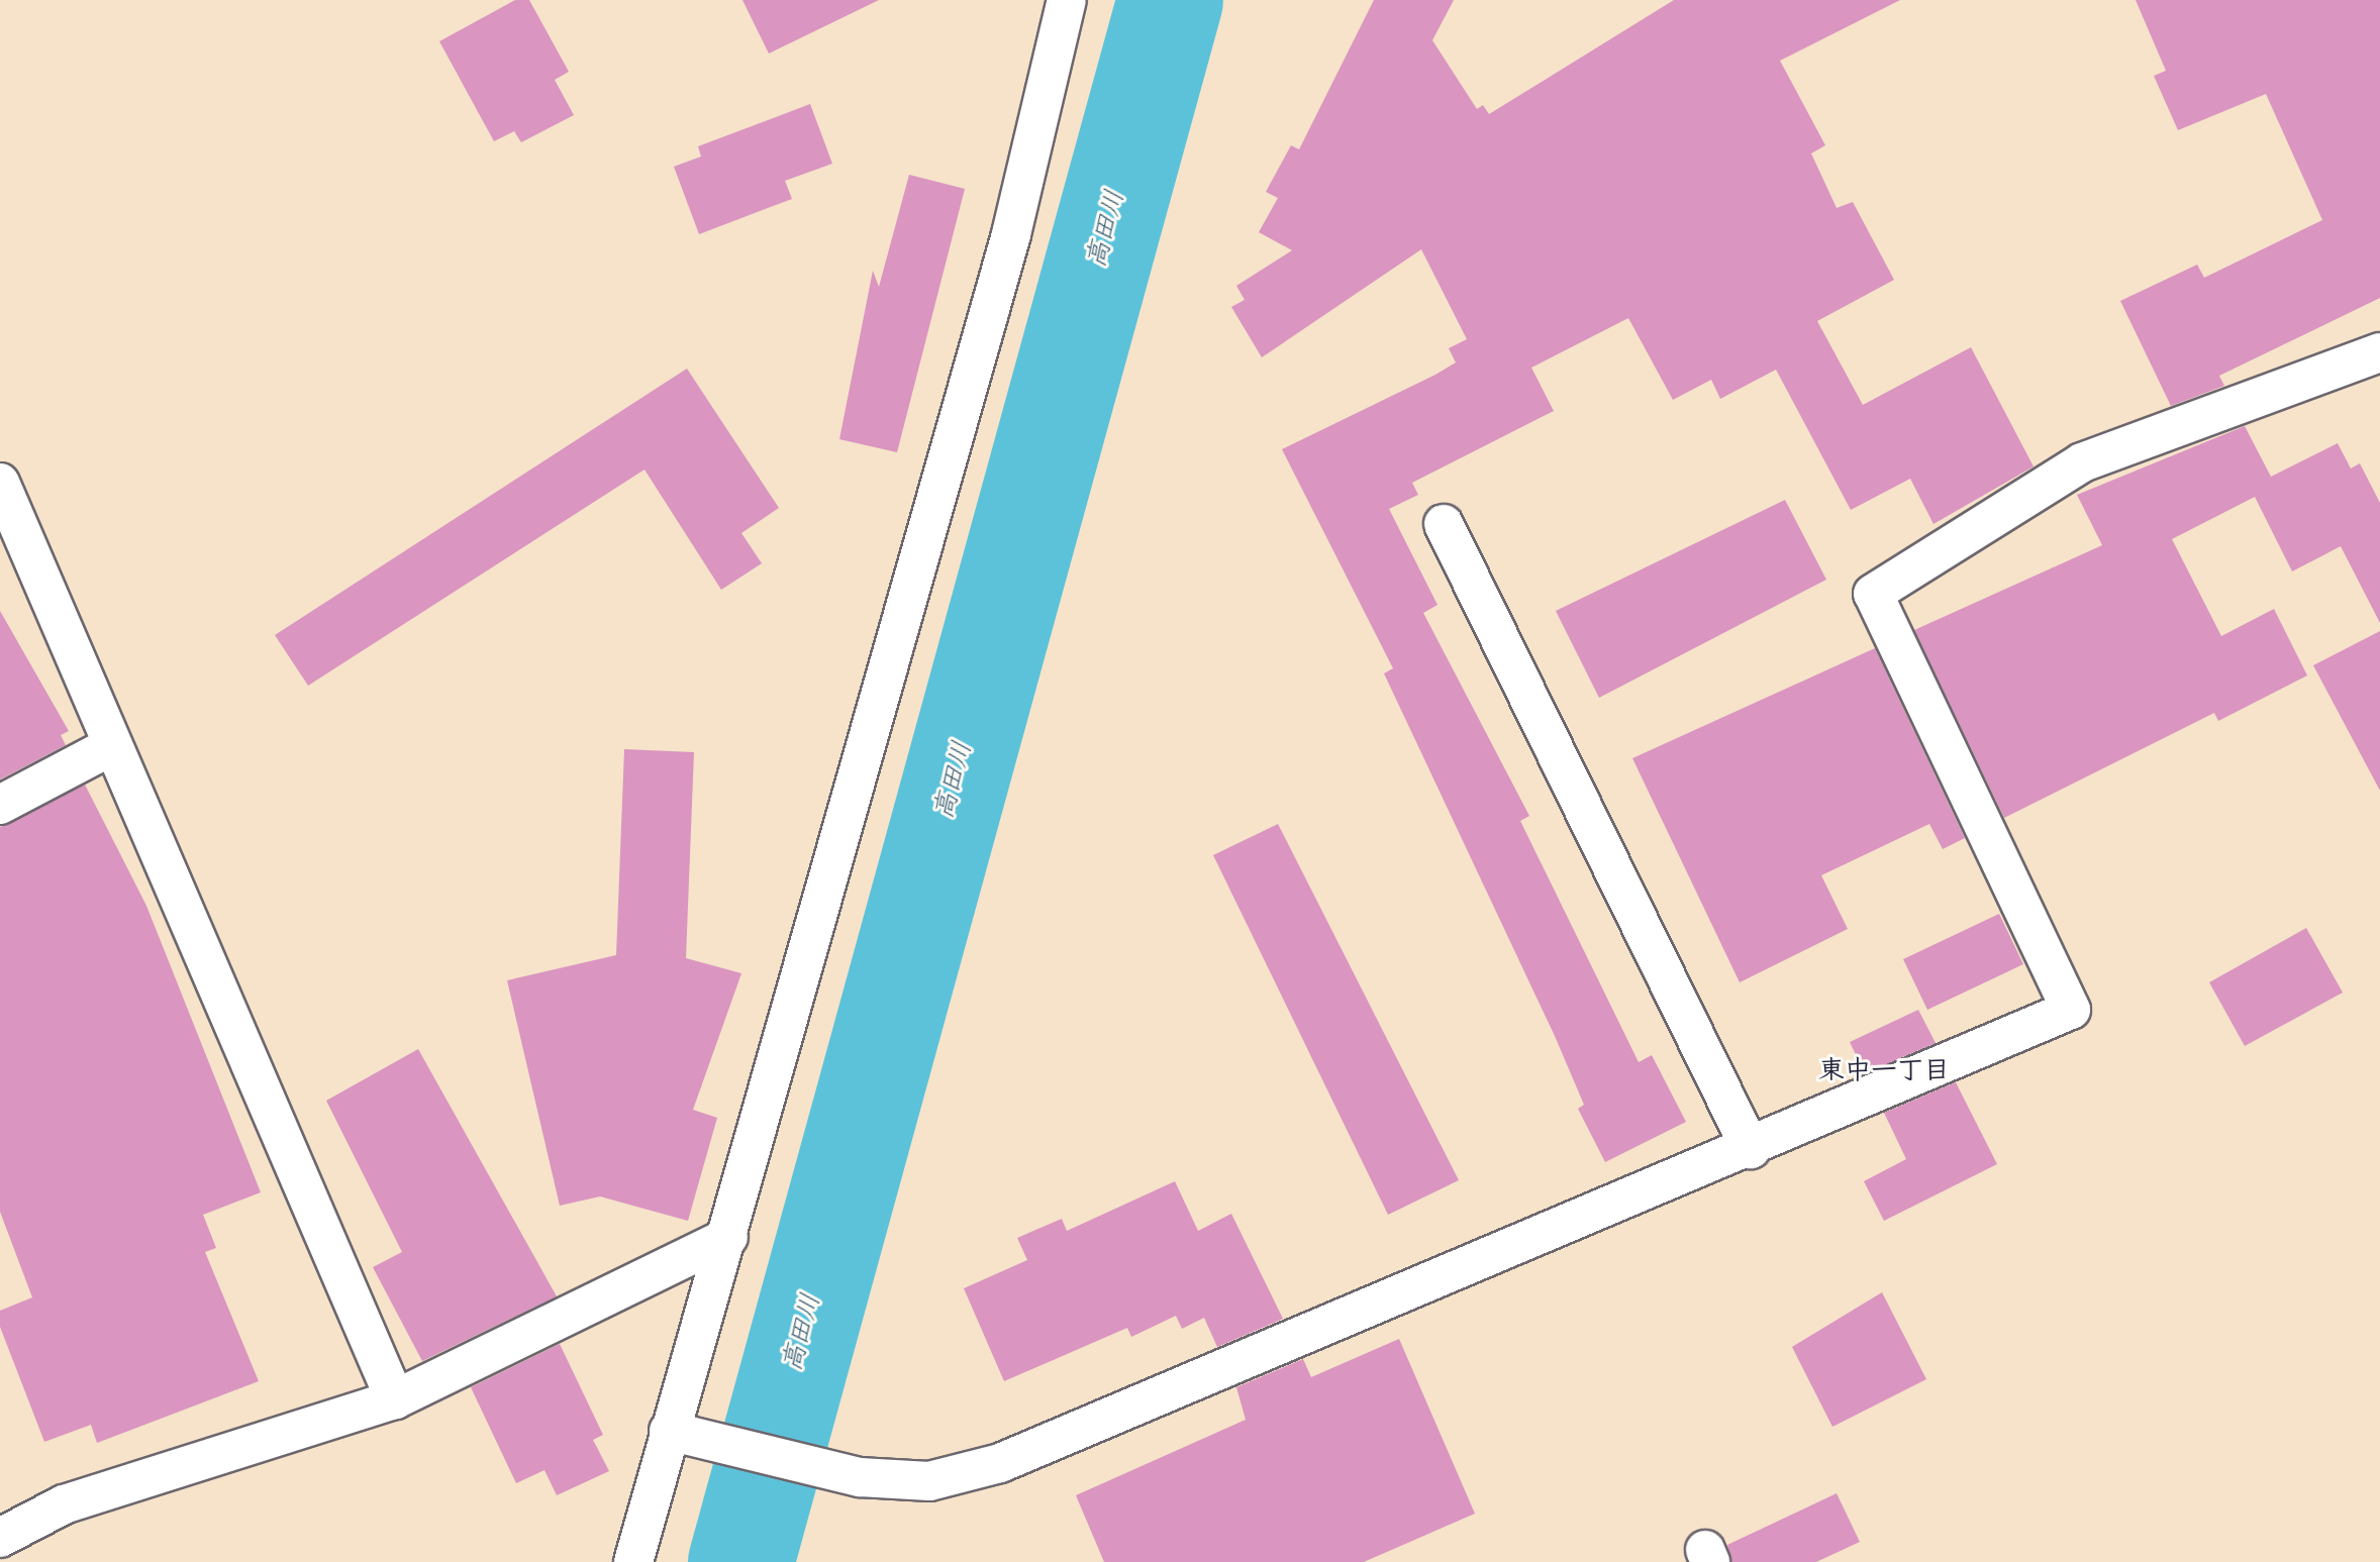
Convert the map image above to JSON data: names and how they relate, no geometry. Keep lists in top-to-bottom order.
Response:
{
  "districts": ["東中一丁目"],
  "water": ["高田川"]
}
